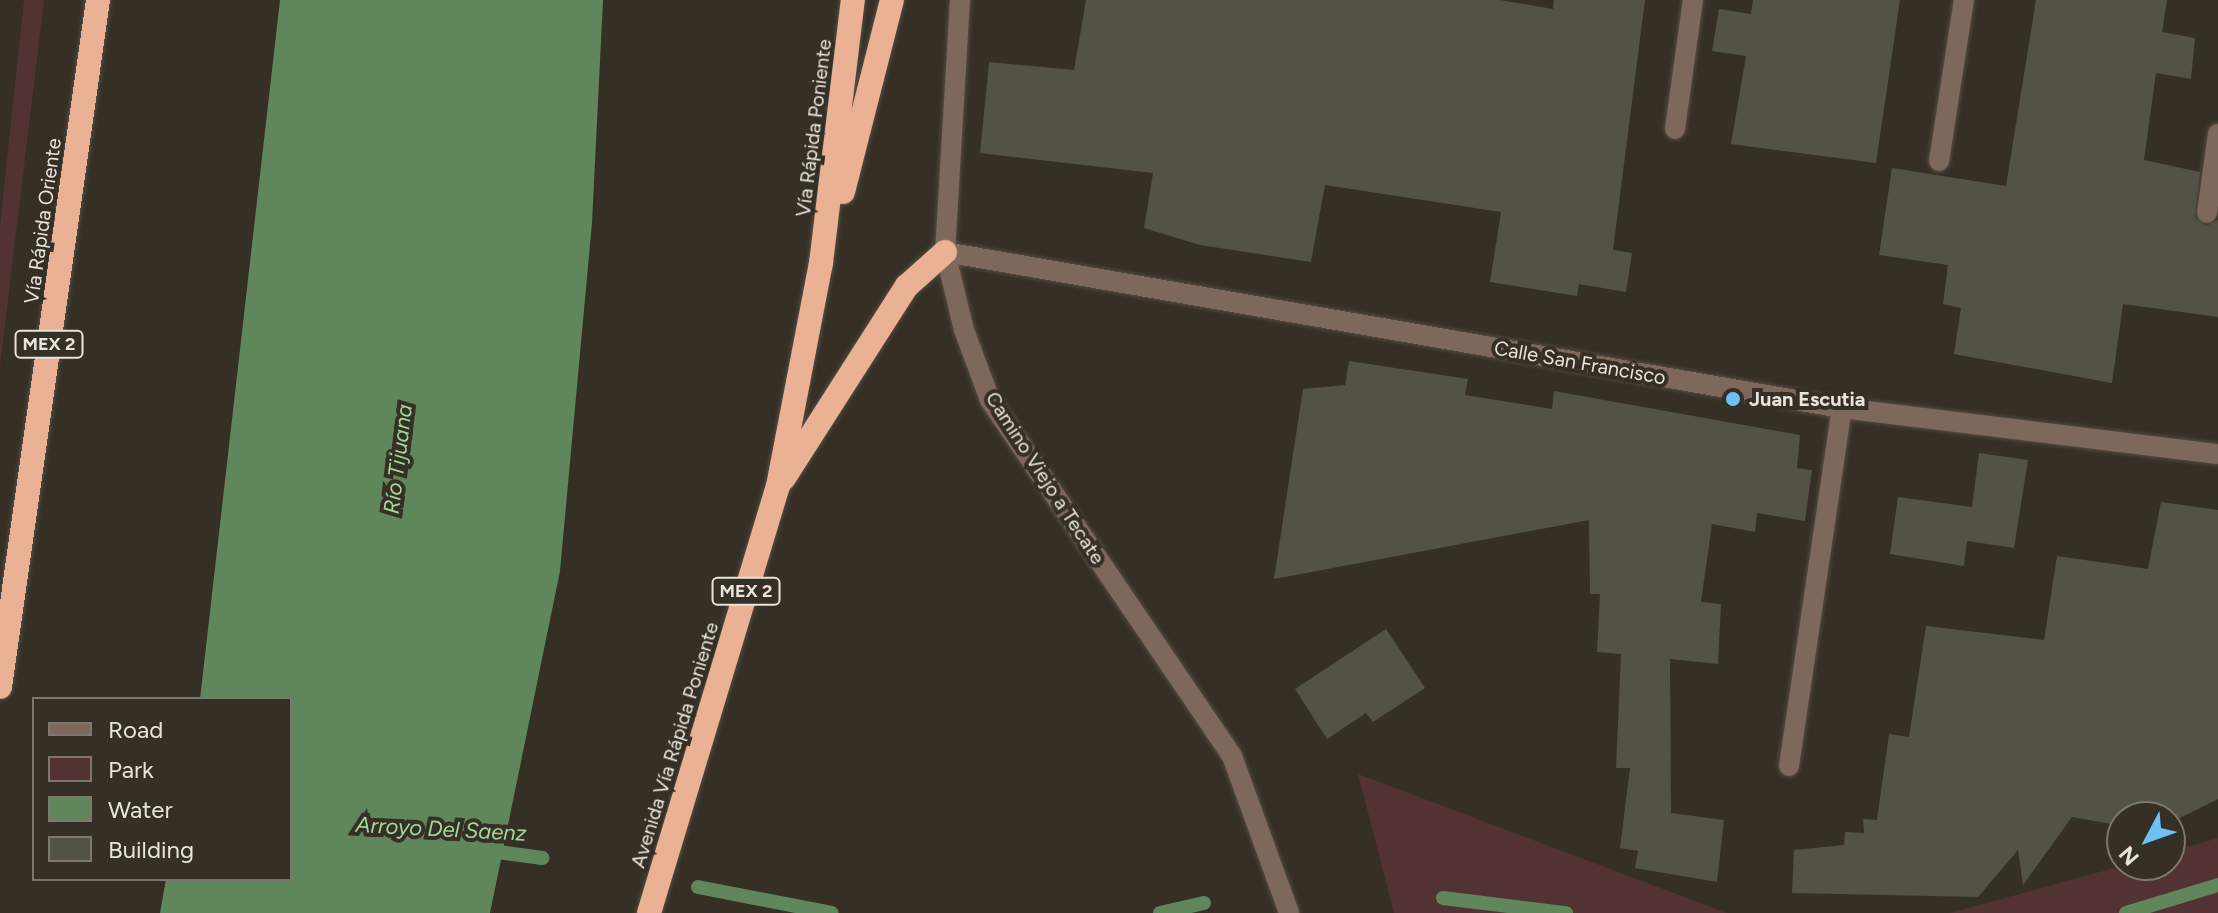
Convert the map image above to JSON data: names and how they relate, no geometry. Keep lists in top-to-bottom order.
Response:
{
  "streets": {
    "highway": [
      "Vía Rápida Poniente",
      "Vía Rápida Oriente",
      "MEX 2",
      "Avenida Vía Rápida Poniente"
    ],
    "street": ["Calle San Francisco", "Camino Viejo a Tecate"]
  },
  "crossings": [
    ["Vía Rápida Poniente", "Avenida Vía Rápida Poniente"],
    ["Calle San Francisco", "Camino Viejo a Tecate"]
  ],
  "water": ["Río Tijuana", "Arroyo Del Saenz"],
  "places": ["Juan Escutia"],
  "legend": [
    "Road",
    "Park",
    "Water",
    "Building"
  ],
  "north": "bottom left"
}
